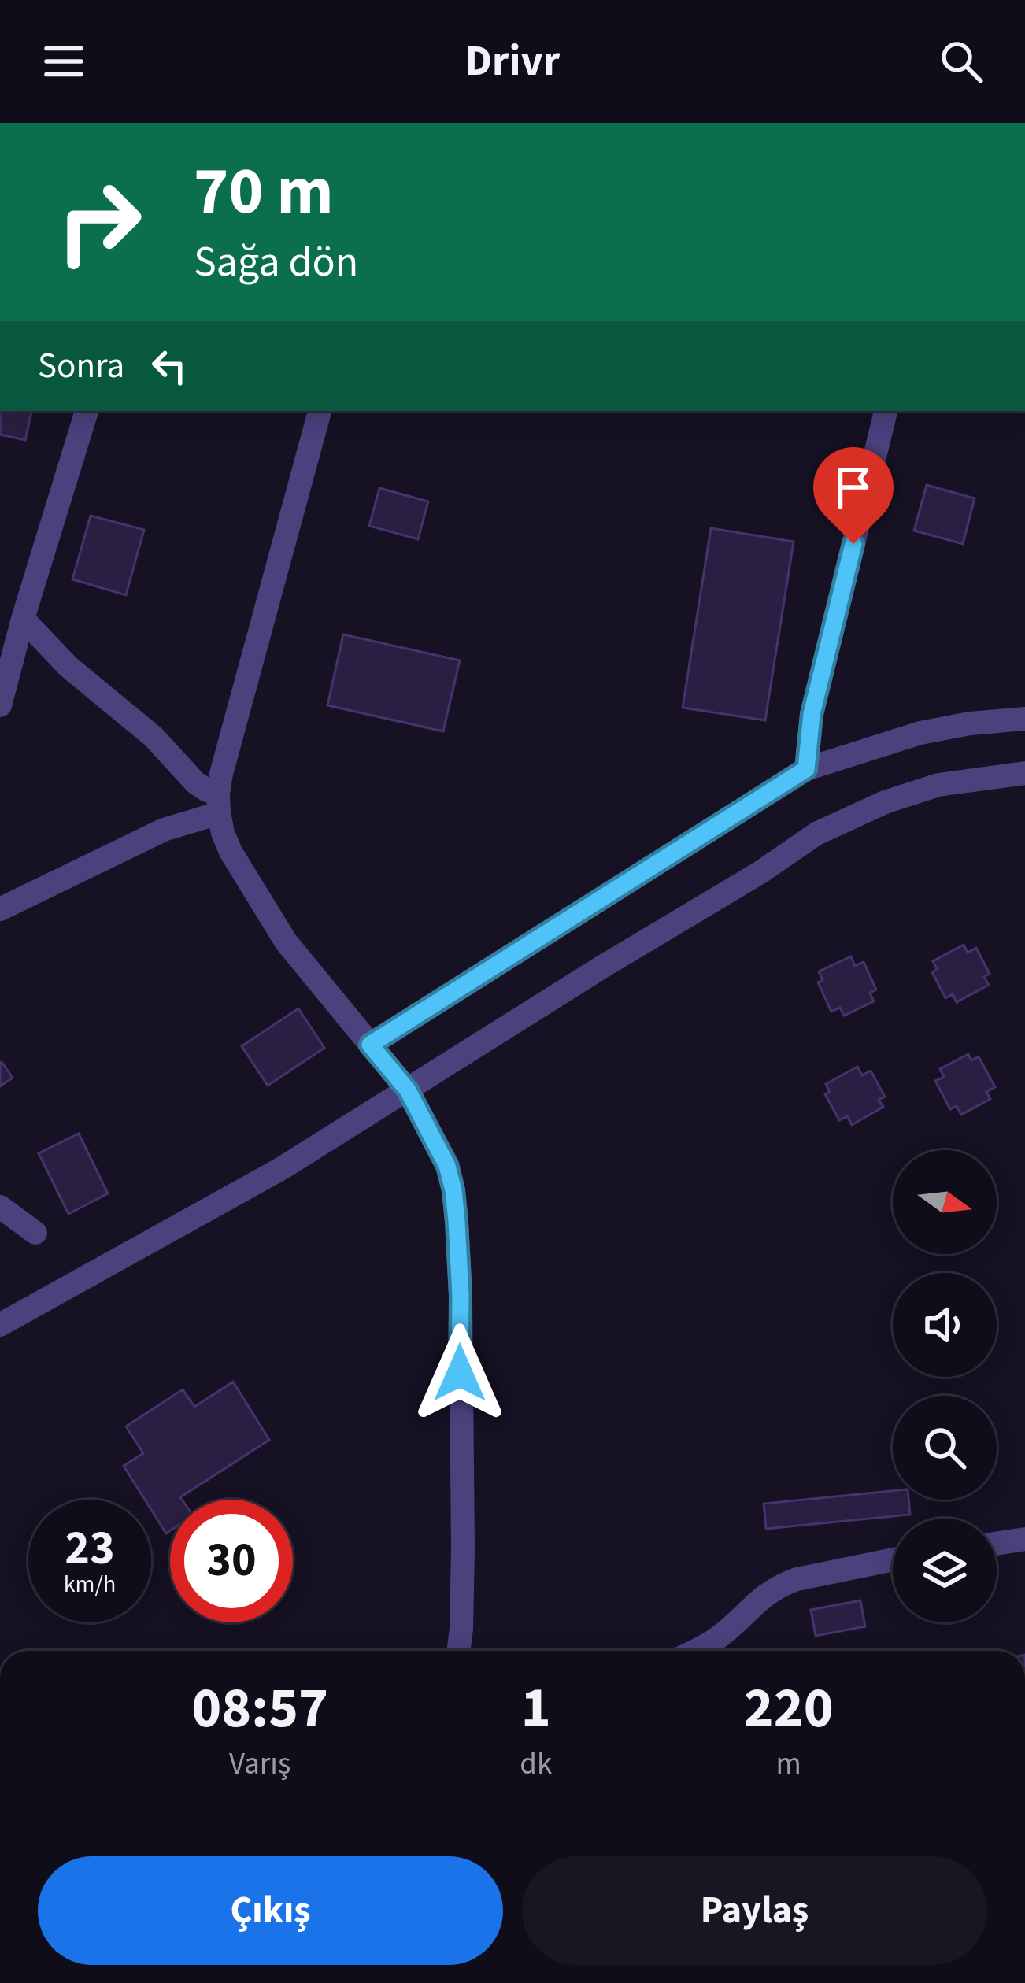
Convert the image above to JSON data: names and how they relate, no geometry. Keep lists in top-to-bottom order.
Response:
{
  "north": "right",
  "page": {
    "header": "Drivr",
    "turn": ["70 m", "Sağa dön"],
    "then": "Sonra",
    "speed": "23 km/h",
    "limit": "30",
    "eta": [
      "08:57",
      "Varış",
      "1",
      "dk",
      "220",
      "m"
    ],
    "buttons": ["Çıkış", "Paylaş"]
  }
}
